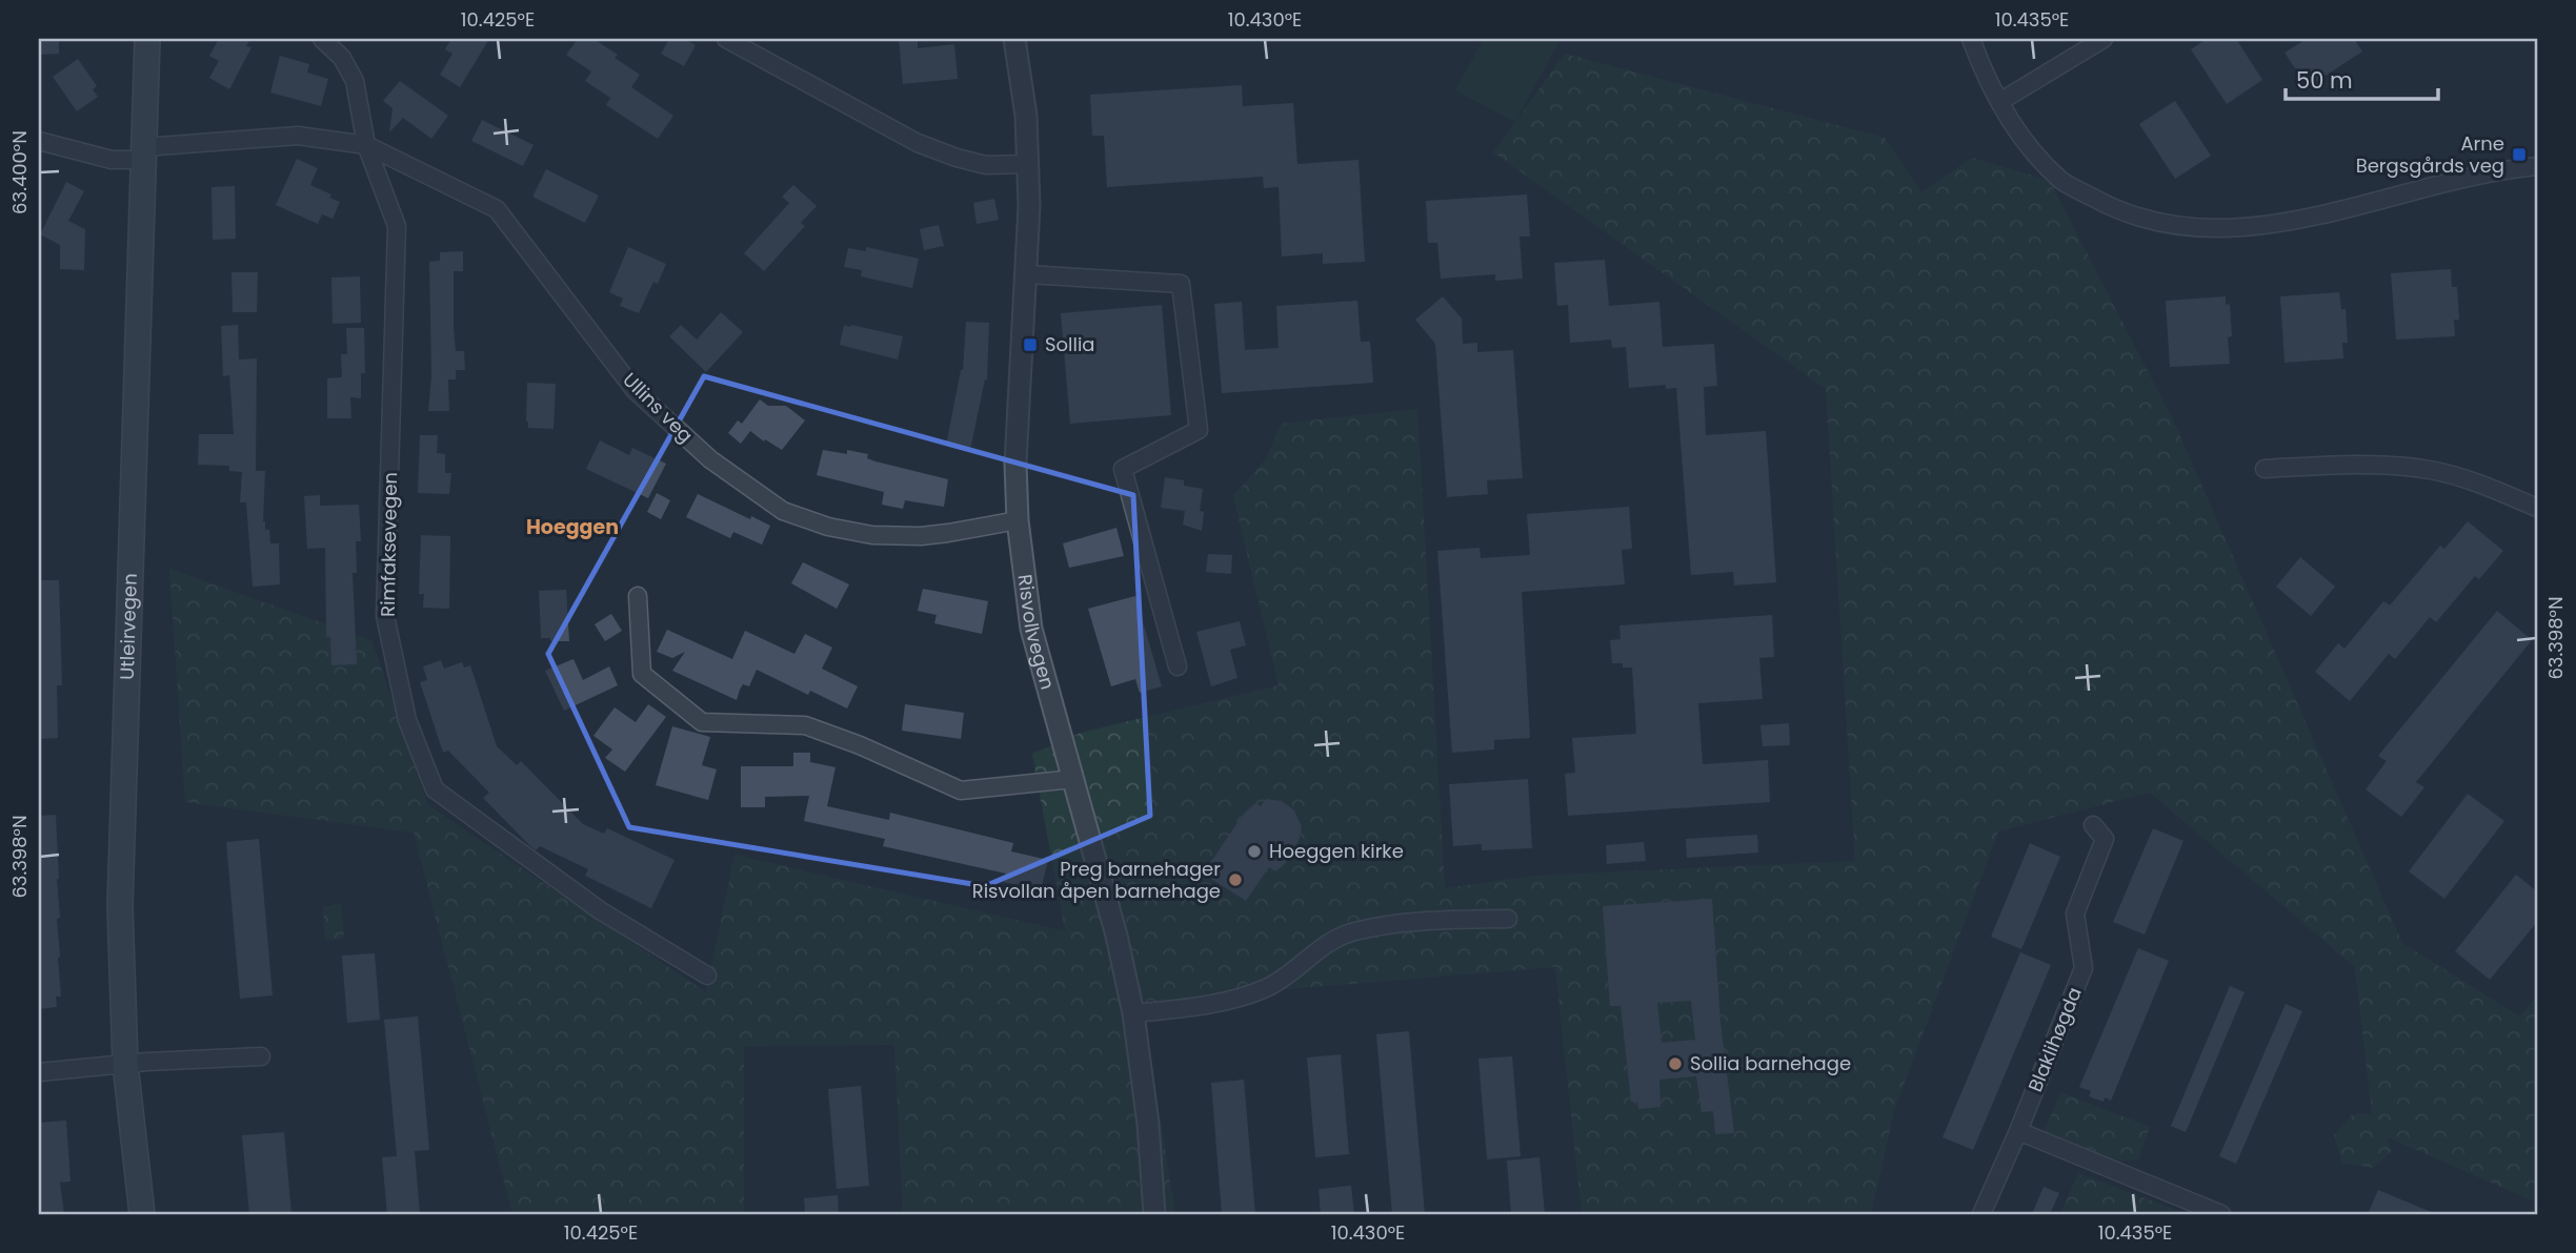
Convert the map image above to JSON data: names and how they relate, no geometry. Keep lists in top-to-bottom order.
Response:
{
  "streets": {
    "main road": ["Utleirvegen"],
    "street": [
      "Ullins veg",
      "Rimfaksevegen",
      "Risvollvegen",
      "Blaklihøgda"
    ]
  },
  "crossings": [
    ["Ullins veg", "Rimfaksevegen"],
    ["Ullins veg", "Utleirvegen"],
    ["Ullins veg", "Risvollvegen"]
  ],
  "districts": ["Hoeggen"],
  "places": {
    "transit": ["Arne Bergsgårds veg", "Sollia"],
    "other": ["Hoeggen kirke", "Preg barnehager Risvollan åpen barnehage", "Sollia barnehage"]
  },
  "scale_bar": "50 m",
  "coordinates": [
    "10.425°E",
    "10.430°E",
    "10.435°E",
    "63.400°N",
    "63.398°N"
  ]
}
